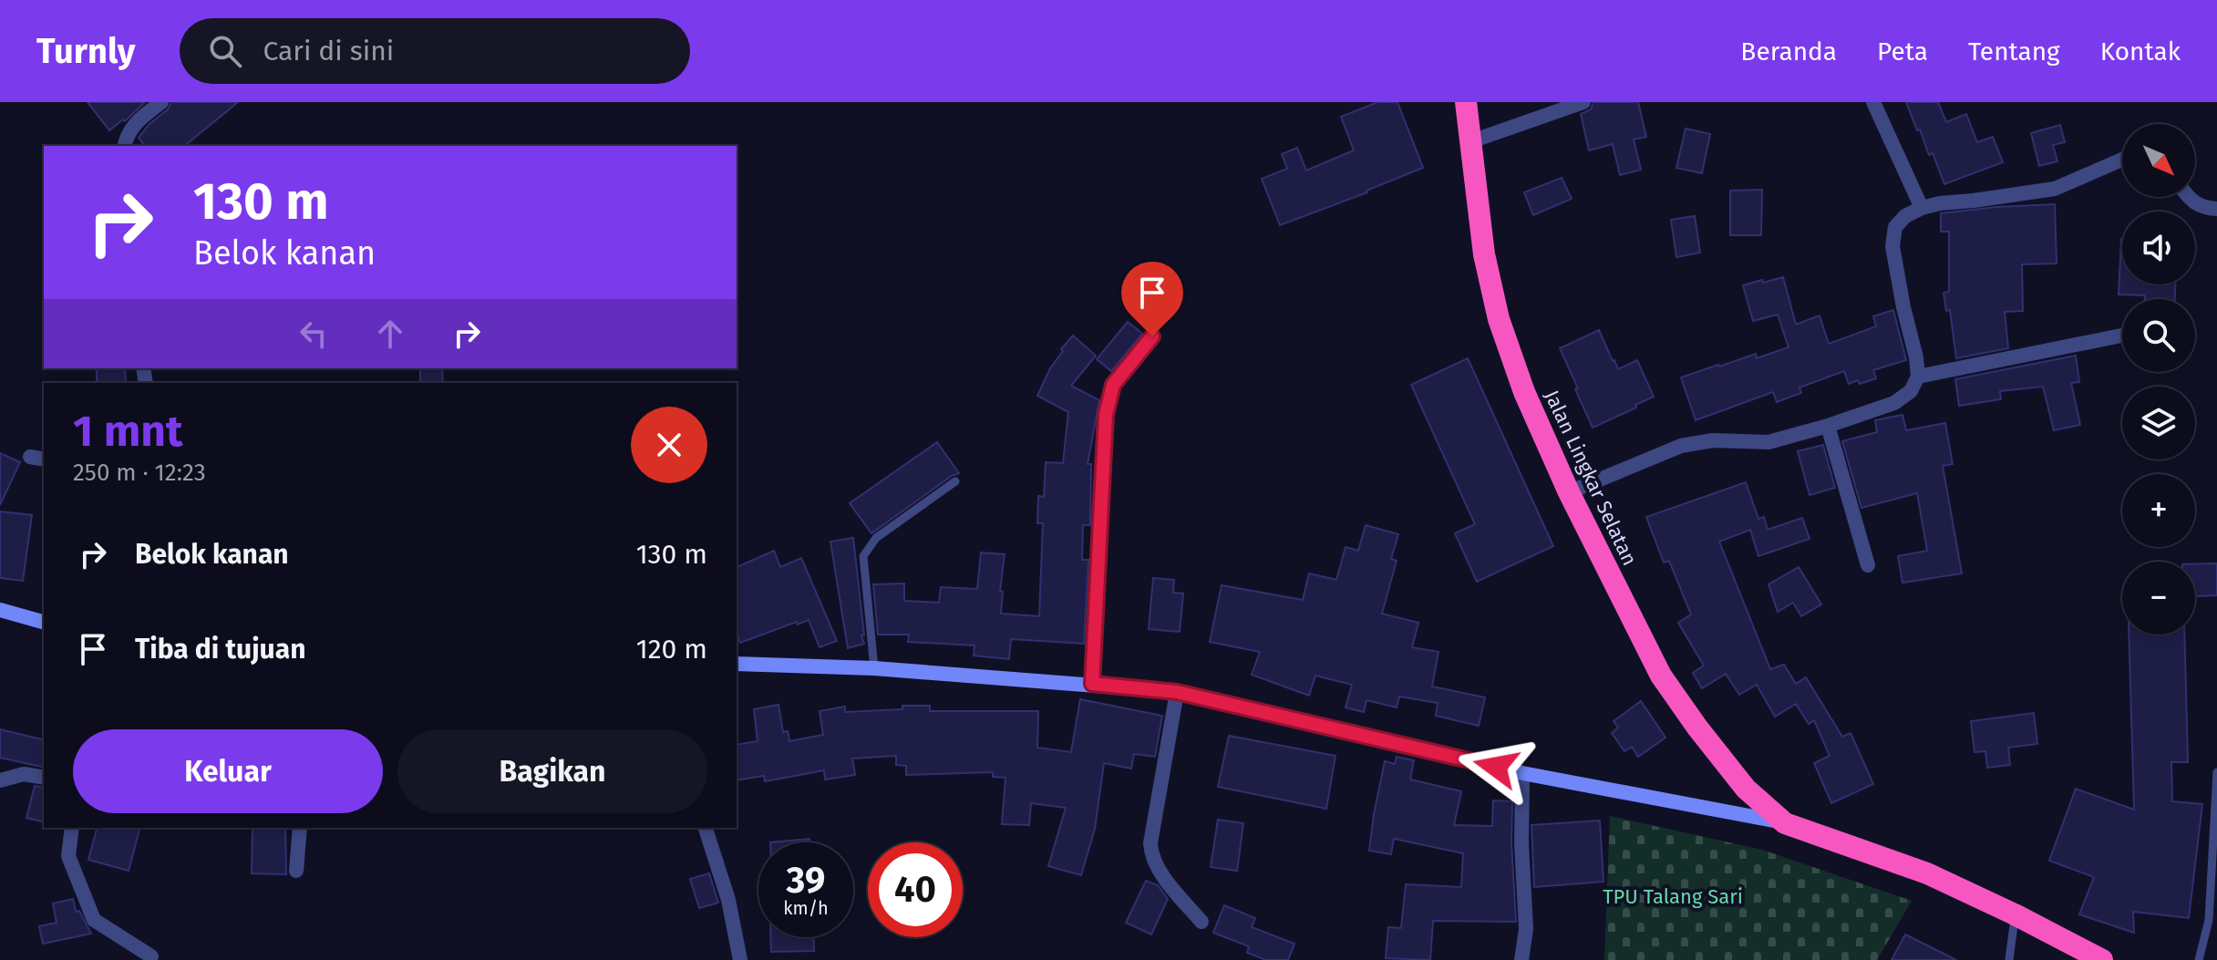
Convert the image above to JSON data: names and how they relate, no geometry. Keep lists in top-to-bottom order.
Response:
{
  "streets": {
    "highway": ["Jalan Lingkar Selatan"]
  },
  "parks": ["TPU Talang Sari"],
  "north": "bottom right",
  "page": {
    "header": "Turnly",
    "search": "Cari di sini",
    "nav": [
      "Beranda",
      "Peta",
      "Tentang",
      "Kontak"
    ],
    "map_buttons": ["+", "−"],
    "turn": ["130 m", "Belok kanan"],
    "heading": ["1 mnt", "250 m · 12:23"],
    "list": [
      {
        "name": "Belok kanan",
        "value": "130 m"
      },
      {
        "name": "Tiba di tujuan",
        "value": "120 m"
      }
    ],
    "buttons": ["Keluar", "Bagikan"],
    "speed": "39 km/h",
    "limit": "40"
  }
}
